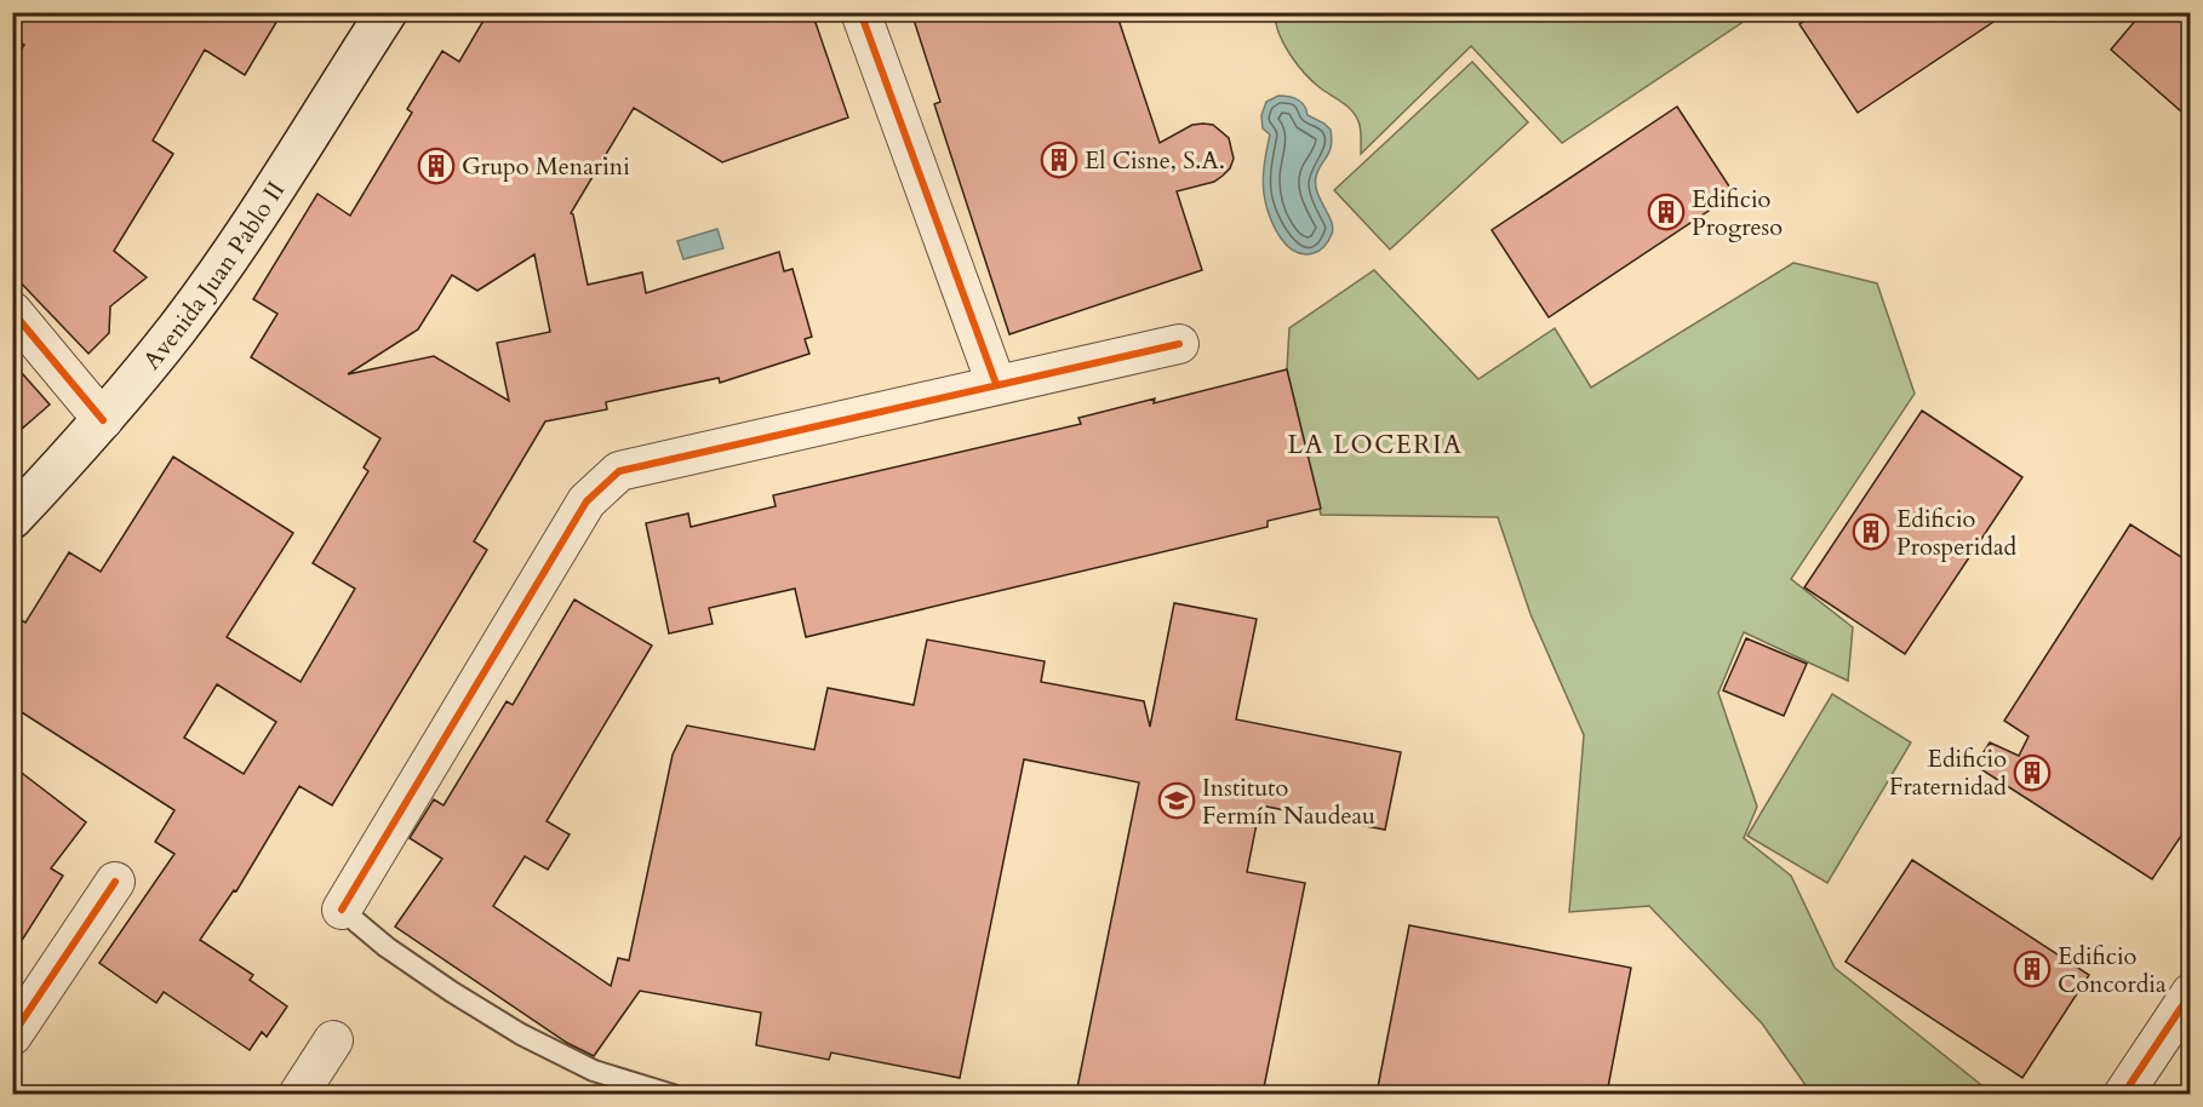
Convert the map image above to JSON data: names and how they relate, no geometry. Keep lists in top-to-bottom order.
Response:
{
  "streets": {
    "main road": ["Avenida Juan Pablo II"]
  },
  "districts": ["LA LOCERIA"],
  "places": {
    "building": [
      "El Cisne, S.A.",
      "Grupo Menarini",
      "Edificio Progreso",
      "Edificio Prosperidad",
      "Edificio Fraternidad",
      "Edificio Concordia"
    ],
    "school or university": ["Instituto Fermín Naudeau"]
  }
}
